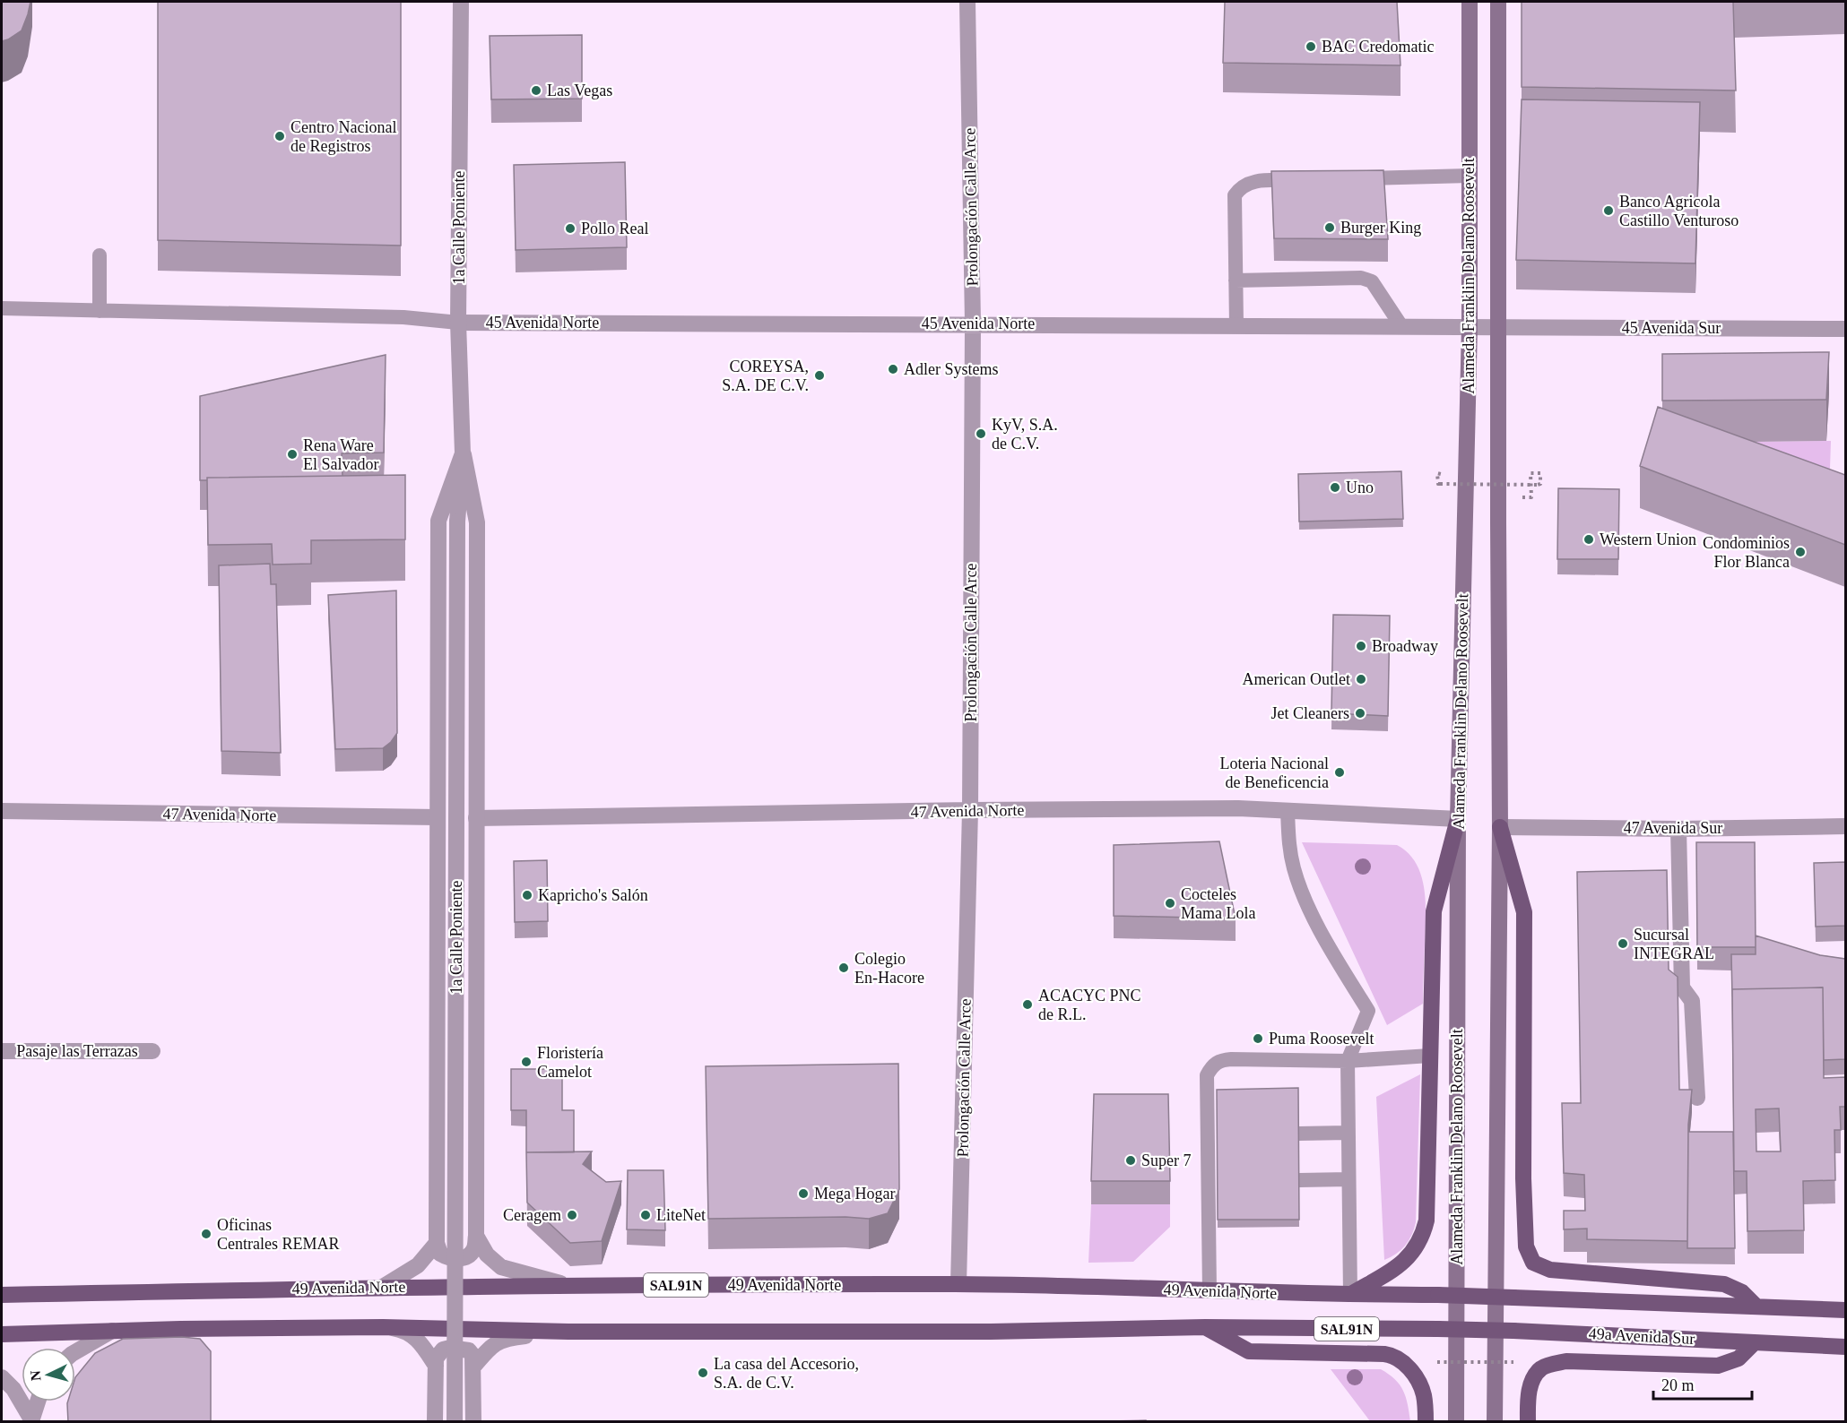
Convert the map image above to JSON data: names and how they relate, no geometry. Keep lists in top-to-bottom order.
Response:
{
  "streets": {
    "main road": [
      "Alameda Franklin Delano Roosevelt",
      "SAL91N",
      "49 Avenida Norte",
      "49a Avenida Sur"
    ],
    "street": [
      "Prolongación Calle Arce",
      "1a Calle Poniente",
      "45 Avenida Norte",
      "45 Avenida Sur",
      "47 Avenida Norte",
      "47 Avenida Sur",
      "Pasaje las Terrazas"
    ]
  },
  "crossings": [
    ["Prolongación Calle Arce", "45 Avenida Norte"],
    ["Prolongación Calle Arce", "47 Avenida Norte"],
    ["Prolongación Calle Arce", "49 Avenida Norte"],
    ["1a Calle Poniente", "45 Avenida Norte"],
    ["1a Calle Poniente", "47 Avenida Norte"],
    ["Alameda Franklin Delano Roosevelt", "45 Avenida Norte"],
    ["Alameda Franklin Delano Roosevelt", "45 Avenida Sur"],
    ["Alameda Franklin Delano Roosevelt", "47 Avenida Norte"],
    ["Alameda Franklin Delano Roosevelt", "47 Avenida Sur"],
    ["45 Avenida Norte", "45 Avenida Sur"],
    ["SAL91N", "49a Avenida Sur"],
    ["49 Avenida Norte", "49a Avenida Sur"]
  ],
  "places": [
    "BAC Credomatic",
    "Las Vegas",
    "Centro Nacional de Registros",
    "Banco Agricola Castillo Venturoso",
    "Burger King",
    "Pollo Real",
    "Adler Systems",
    "COREYSA, S.A. DE C.V.",
    "KyV, S.A. de C.V.",
    "Rena Ware El Salvador",
    "Uno",
    "Western Union",
    "Condominios Flor Blanca",
    "Broadway",
    "American Outlet",
    "Jet Cleaners",
    "Loteria Nacional de Beneficencia",
    "Kapricho's Salón",
    "Cocteles Mama Lola",
    "Sucursal INTEGRAL",
    "Colegio En-Hacore",
    "ACACYC PNC de R.L.",
    "Puma Roosevelt",
    "Floristería Camelot",
    "Super 7",
    "Mega Hogar",
    "Ceragem",
    "LiteNet",
    "Oficinas Centrales REMAR",
    "La casa del Accesorio, S.A. de C.V."
  ],
  "scale_bar": "20 m",
  "north": "left"
}
